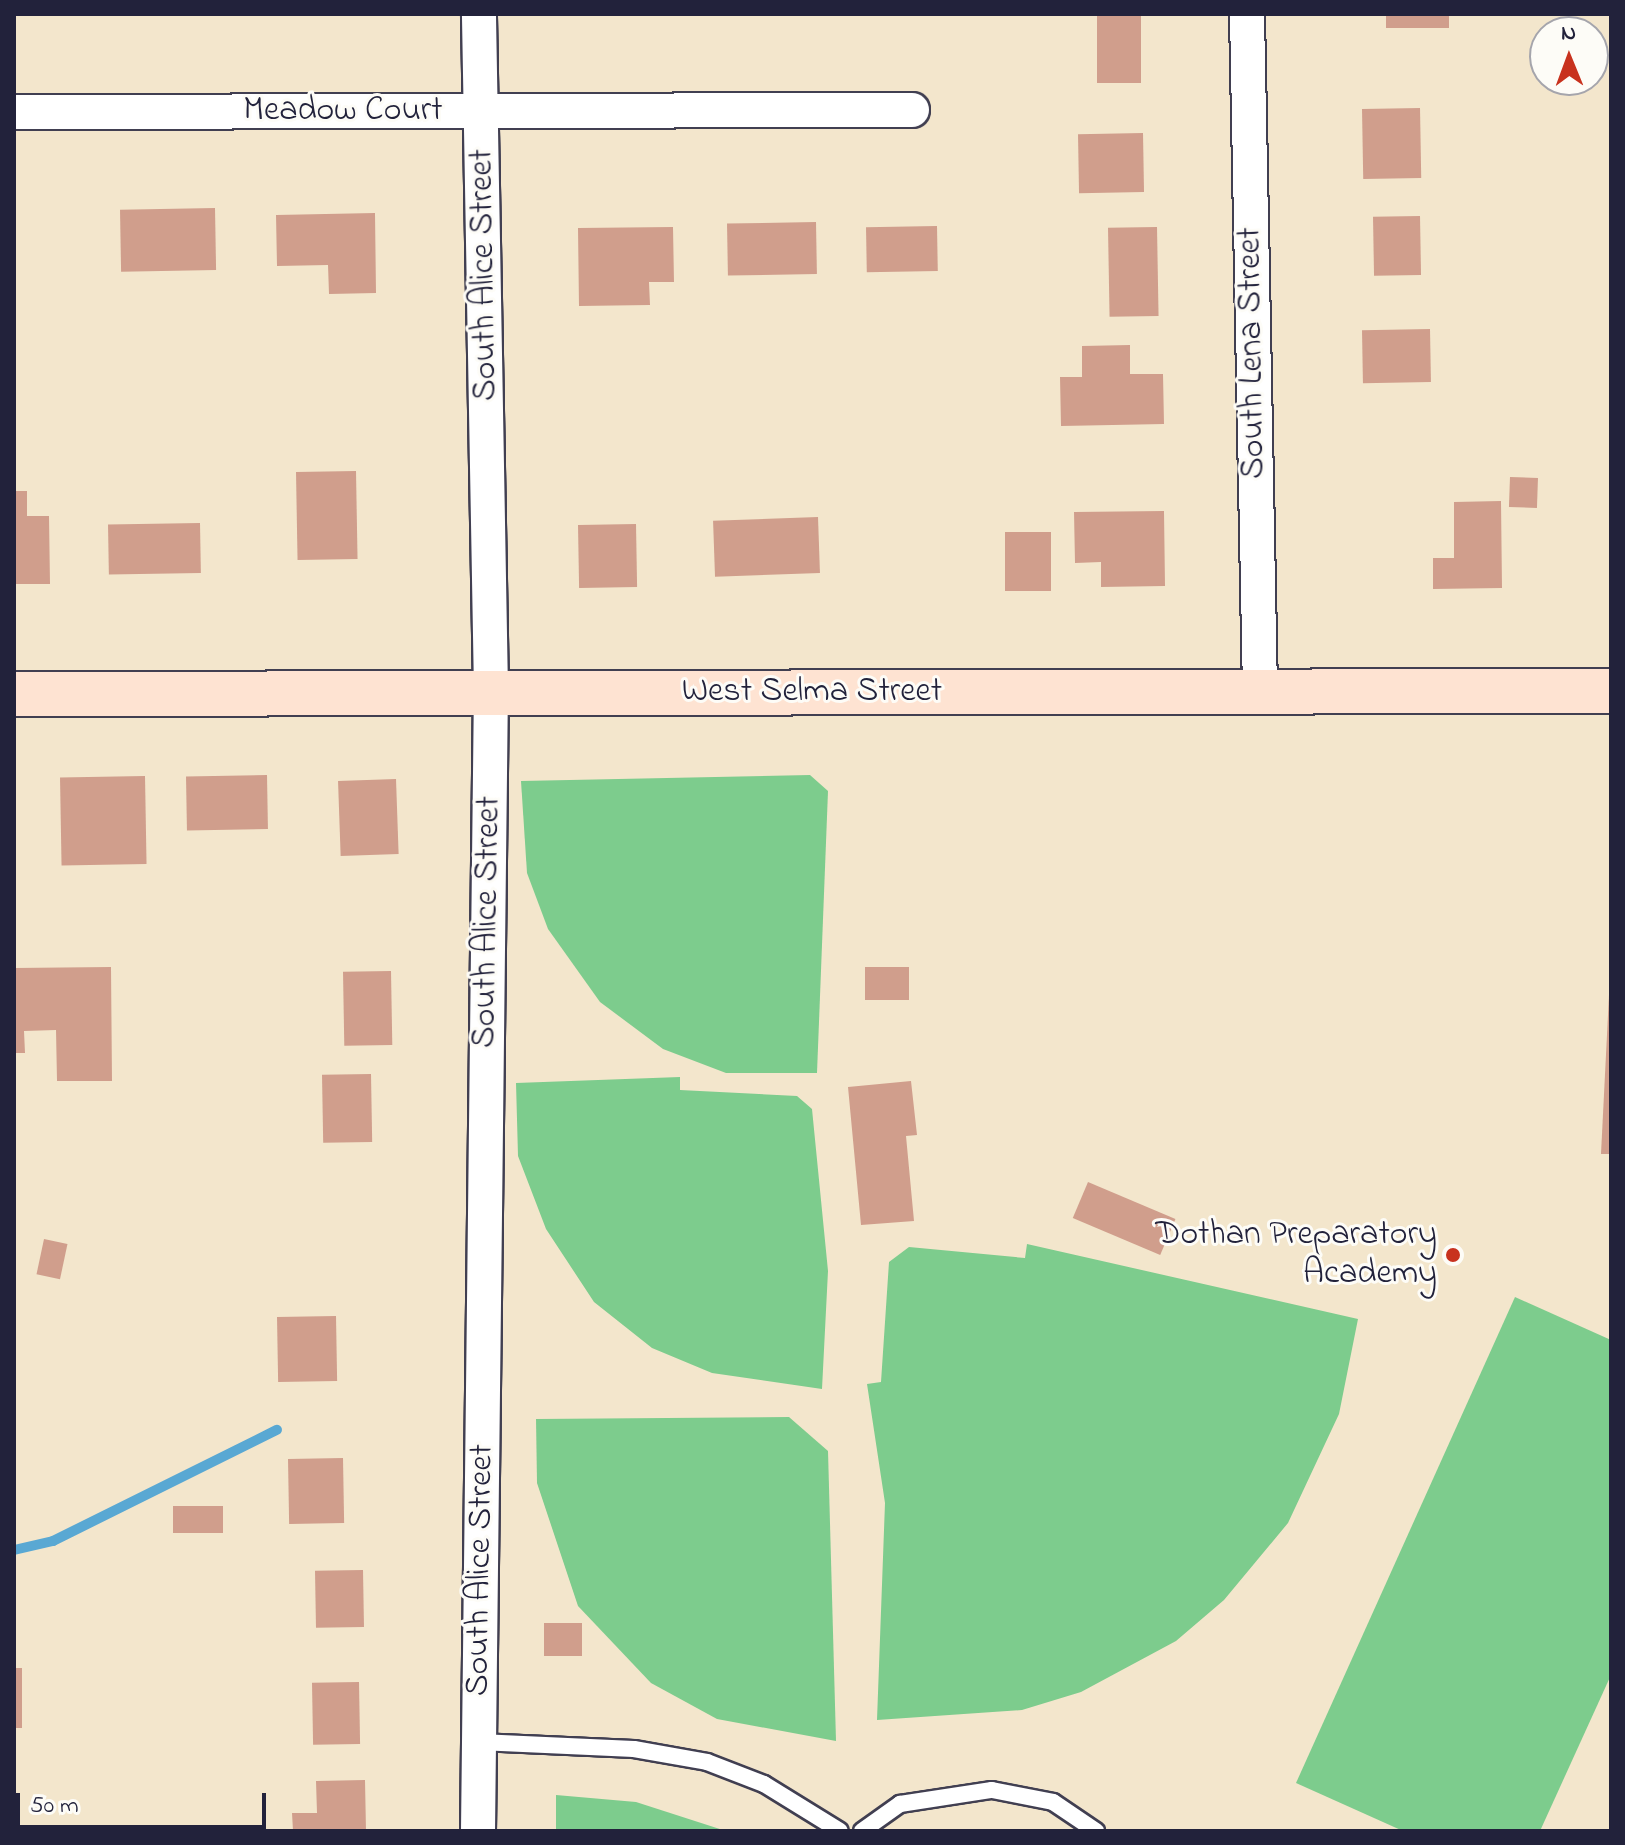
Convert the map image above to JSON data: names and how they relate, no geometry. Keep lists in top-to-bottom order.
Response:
{
  "streets": {
    "street": [
      "Meadow Court",
      "South Alice Street",
      "South Lena Street",
      "West Selma Street"
    ]
  },
  "crossings": [
    ["Meadow Court", "South Alice Street"],
    ["South Alice Street", "West Selma Street"],
    ["South Lena Street", "West Selma Street"]
  ],
  "places": ["Dothan Preparatory Academy"],
  "scale_bar": "50 m",
  "north": "top"
}
